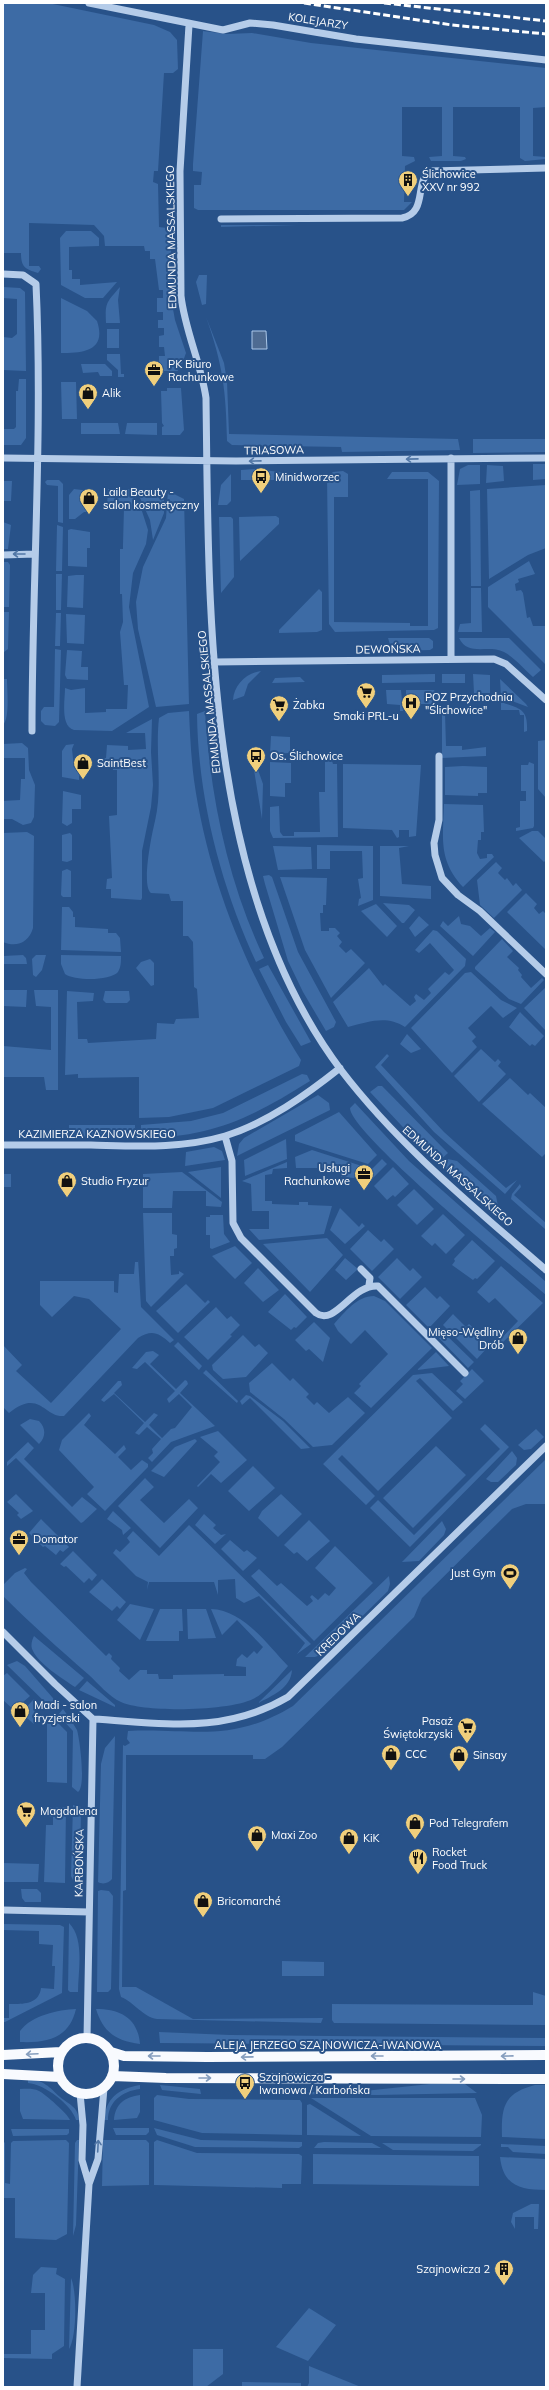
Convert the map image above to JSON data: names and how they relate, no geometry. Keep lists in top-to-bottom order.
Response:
{
  "streets": {
    "main road": ["ALEJA JERZEGO SZAJNOWICZA-IWANOWA"],
    "street": [
      "KOLEJARZY",
      "EDMUNDA MASSALSKIEGO",
      "TRIASOWA",
      "DEWOŃSKA",
      "KAZIMIERZA KAZNOWSKIEGO",
      "KREDOWA",
      "KARBOŃSKA"
    ]
  },
  "crossings": [
    ["KOLEJARZY", "EDMUNDA MASSALSKIEGO"],
    ["EDMUNDA MASSALSKIEGO", "TRIASOWA"],
    ["EDMUNDA MASSALSKIEGO", "DEWOŃSKA"],
    ["EDMUNDA MASSALSKIEGO", "KAZIMIERZA KAZNOWSKIEGO"],
    ["KREDOWA", "KARBOŃSKA"],
    ["KARBOŃSKA", "ALEJA JERZEGO SZAJNOWICZA-IWANOWA"]
  ],
  "one_way": ["TRIASOWA"],
  "places": {
    "building": ["Ślichowice XXV nr 992", "Szajnowicza 2"],
    "office": ["PK Biuro Rachunkowe", "Usługi Rachunkowe", "Domator"],
    "shop": [
      "Alik",
      "Laila Beauty - salon kosmetyczny",
      "SaintBest",
      "Studio Fryzur",
      "Mięso-Wędliny Drób",
      "Madi - salon fryzjerski",
      "CCC",
      "Sinsay",
      "Pod Telegrafem",
      "Maxi Zoo",
      "KiK",
      "Bricomarché"
    ],
    "bus stop": ["Minidworzec", "Os. Ślichowice", "Szajnowicza - Iwanowa / Karbońska"],
    "supermarket": [
      "Smaki PRL-u",
      "Żabka",
      "Pasaż Świętokrzyski",
      "Magdalena"
    ],
    "hospital": ["POZ Przychodnia \"Ślichowice\""],
    "sports": ["Just Gym"],
    "restaurant": ["Rocket Food Truck"]
  }
}
